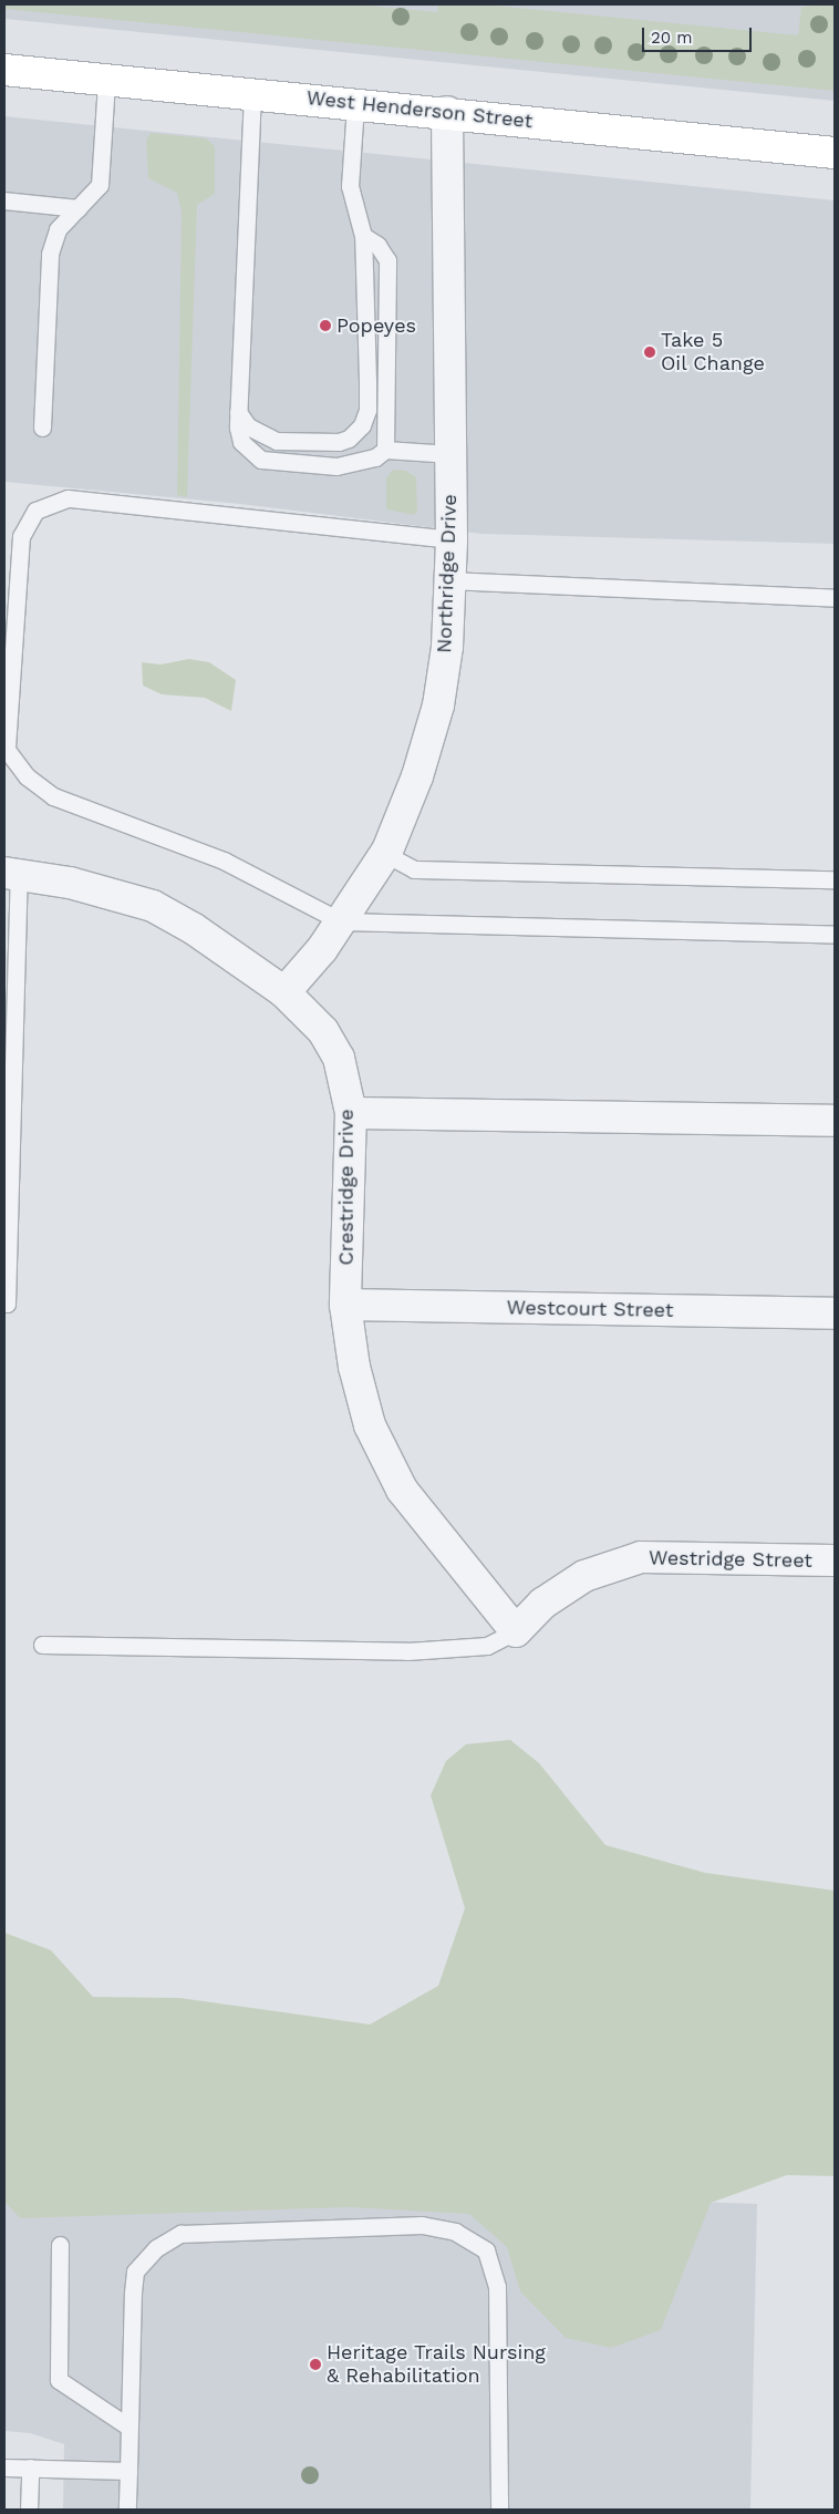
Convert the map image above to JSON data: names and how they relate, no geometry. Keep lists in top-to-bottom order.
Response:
{
  "streets": {
    "main road": ["West Henderson Street"],
    "street": [
      "Northridge Drive",
      "Crestridge Drive",
      "Westcourt Street",
      "Westridge Street"
    ]
  },
  "crossings": [
    ["West Henderson Street", "Northridge Drive"],
    ["Northridge Drive", "Crestridge Drive"],
    ["Crestridge Drive", "Westcourt Street"],
    ["Crestridge Drive", "Westridge Street"]
  ],
  "places": ["Popeyes", "Take 5 Oil Change", "Heritage Trails Nursing & Rehabilitation"],
  "scale_bar": "20 m"
}
